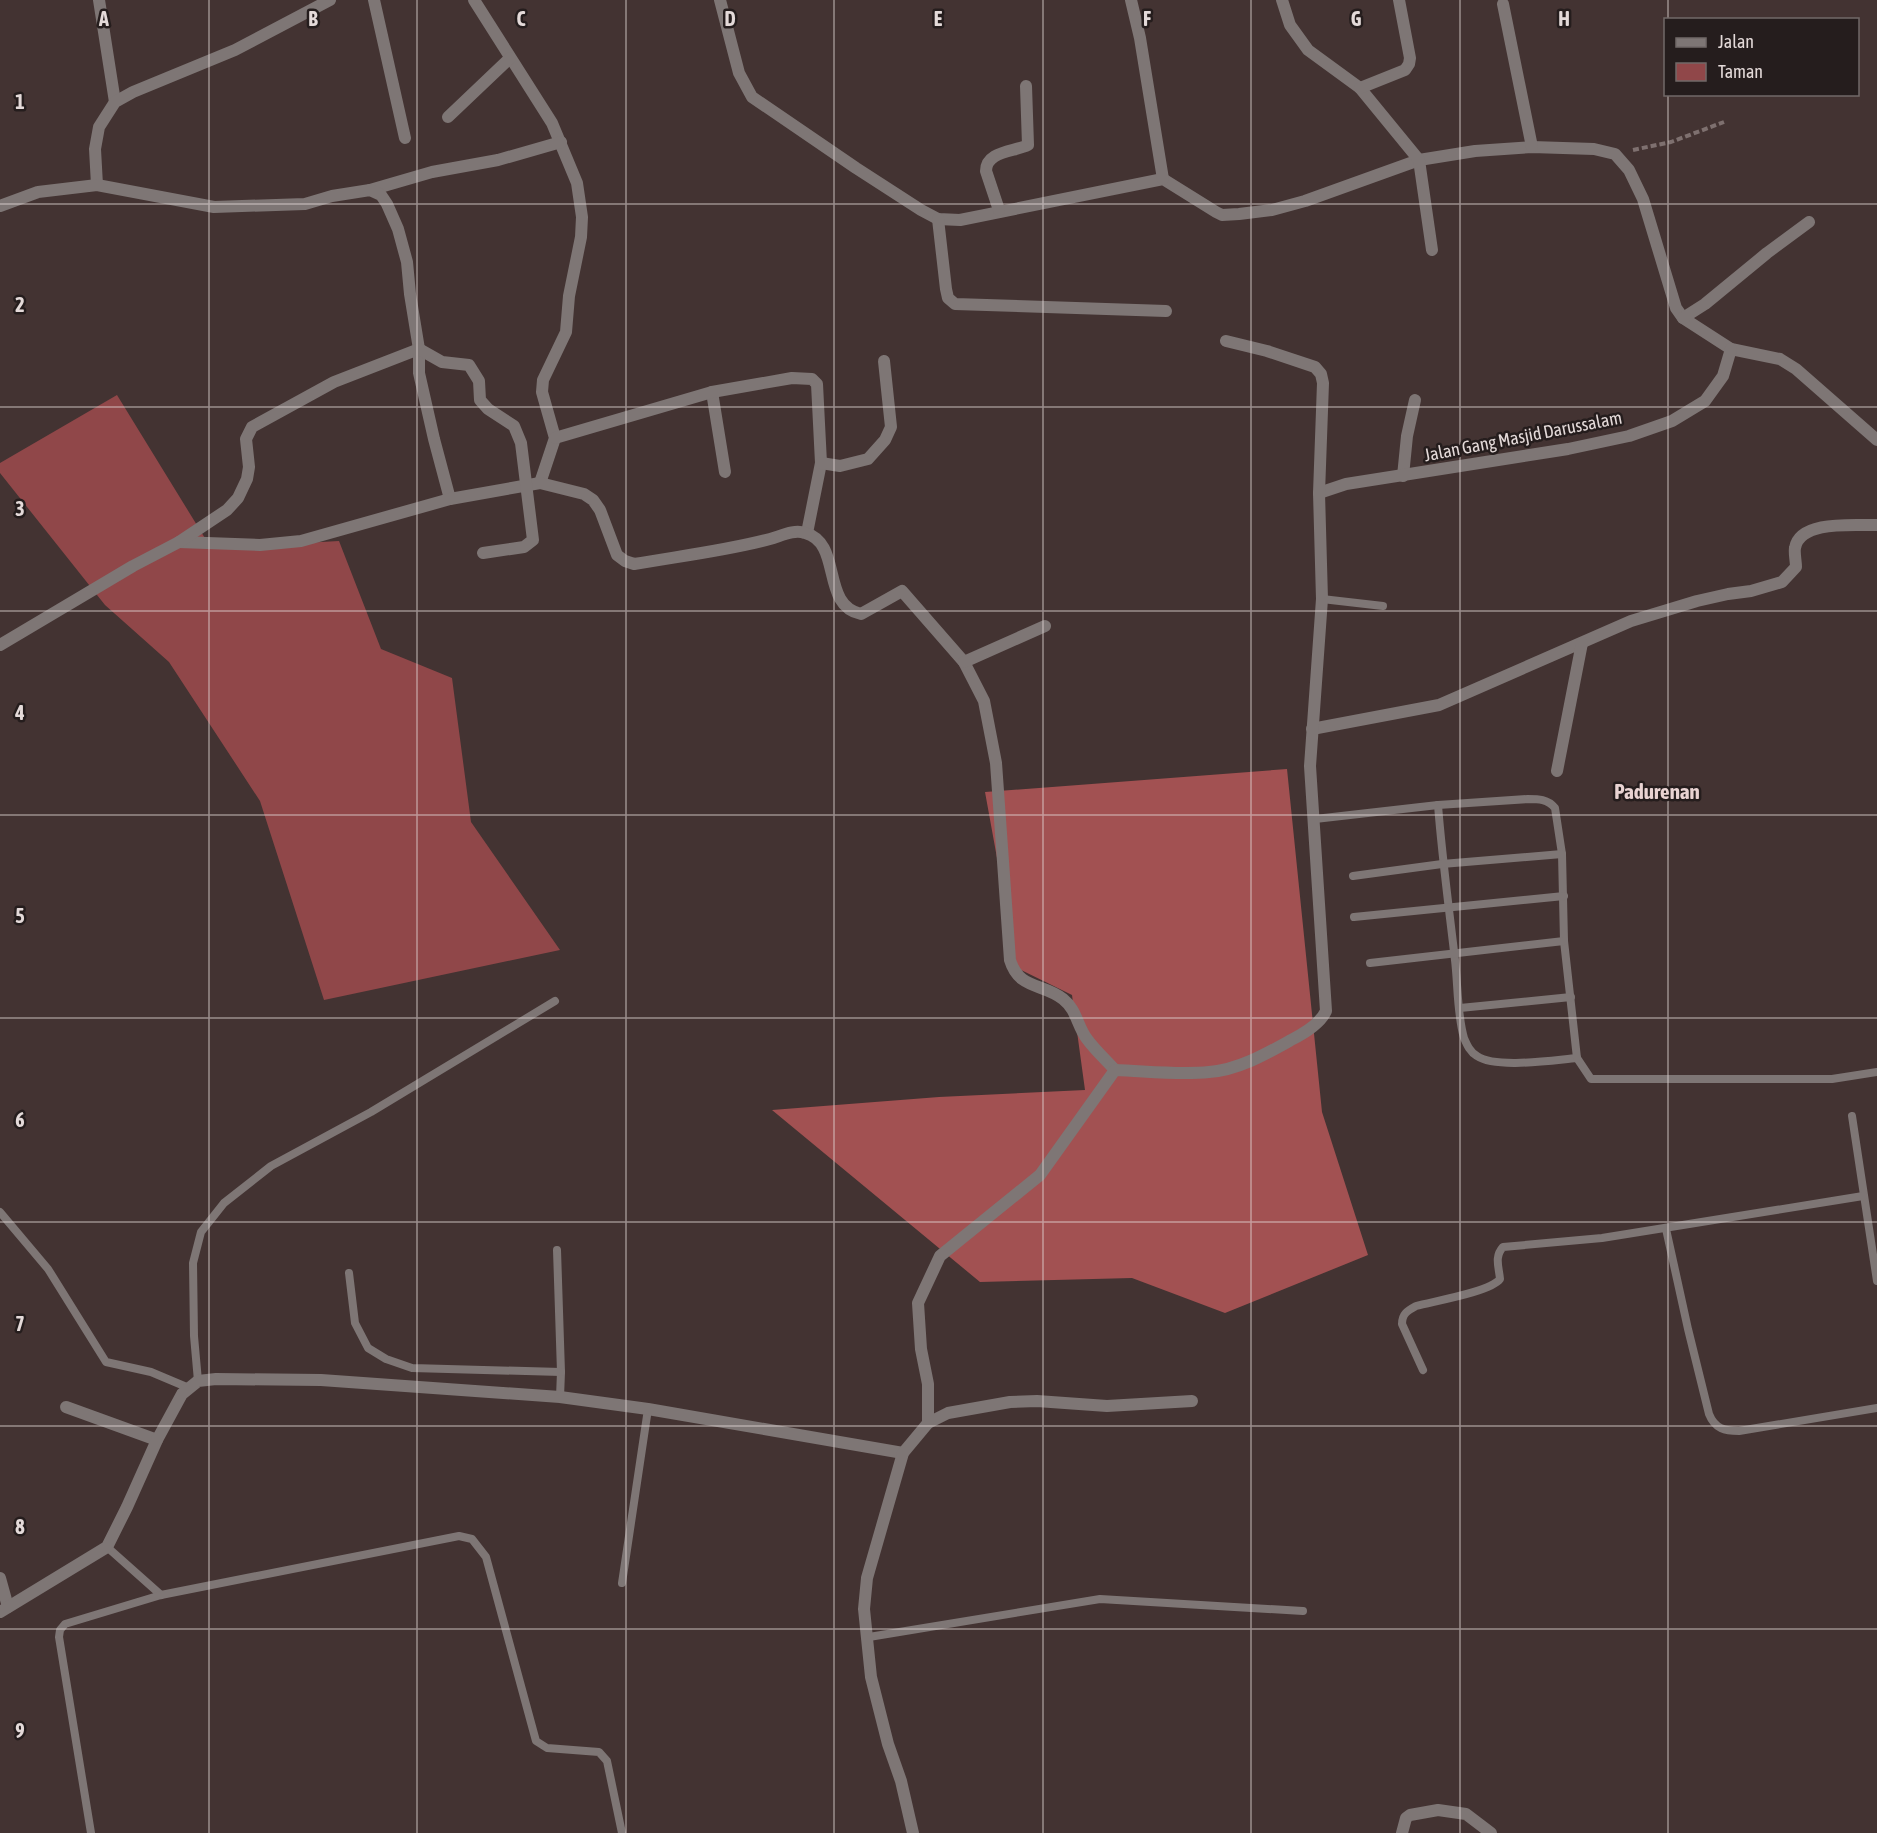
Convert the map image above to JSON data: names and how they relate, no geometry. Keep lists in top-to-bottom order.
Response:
{
  "streets": {
    "street": ["Jalan Gang Masjid Darussalam"]
  },
  "districts": ["Padurenan"],
  "legend": ["Jalan", "Taman"],
  "grid": {
    "columns": [
      "A",
      "B",
      "C",
      "D",
      "E",
      "F",
      "G",
      "H"
    ],
    "rows": [
      "1",
      "2",
      "3",
      "4",
      "5",
      "6",
      "7",
      "8",
      "9"
    ]
  }
}
